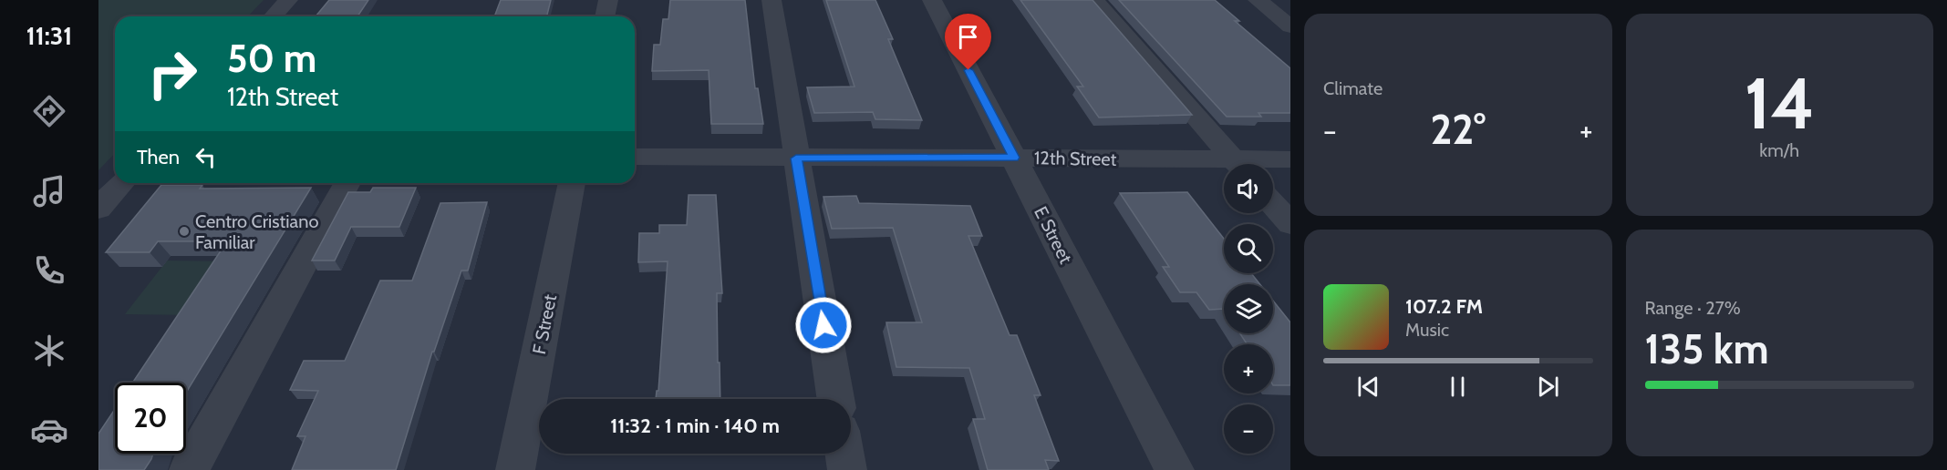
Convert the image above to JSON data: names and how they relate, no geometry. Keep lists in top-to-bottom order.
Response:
{
  "streets": {
    "street": ["12th Street", "E Street", "F Street"]
  },
  "crossings": [
    ["12th Street", "E Street"]
  ],
  "places": ["Centro Cristiano Familiar"],
  "page": {
    "tabs": "11:31",
    "tile": [
      "Climate",
      ["14", "km/h"],
      ["Range · 27%", "135 km"]
    ],
    "turn": ["50 m", "12th Street"],
    "heat": ["−", "22°", "+"],
    "then": "Then",
    "map_buttons": ["+", "−"],
    "song": ["107.2 FM", "Music"],
    "limit": "20",
    "trip": "11:32 · 1 min · 140 m"
  }
}
